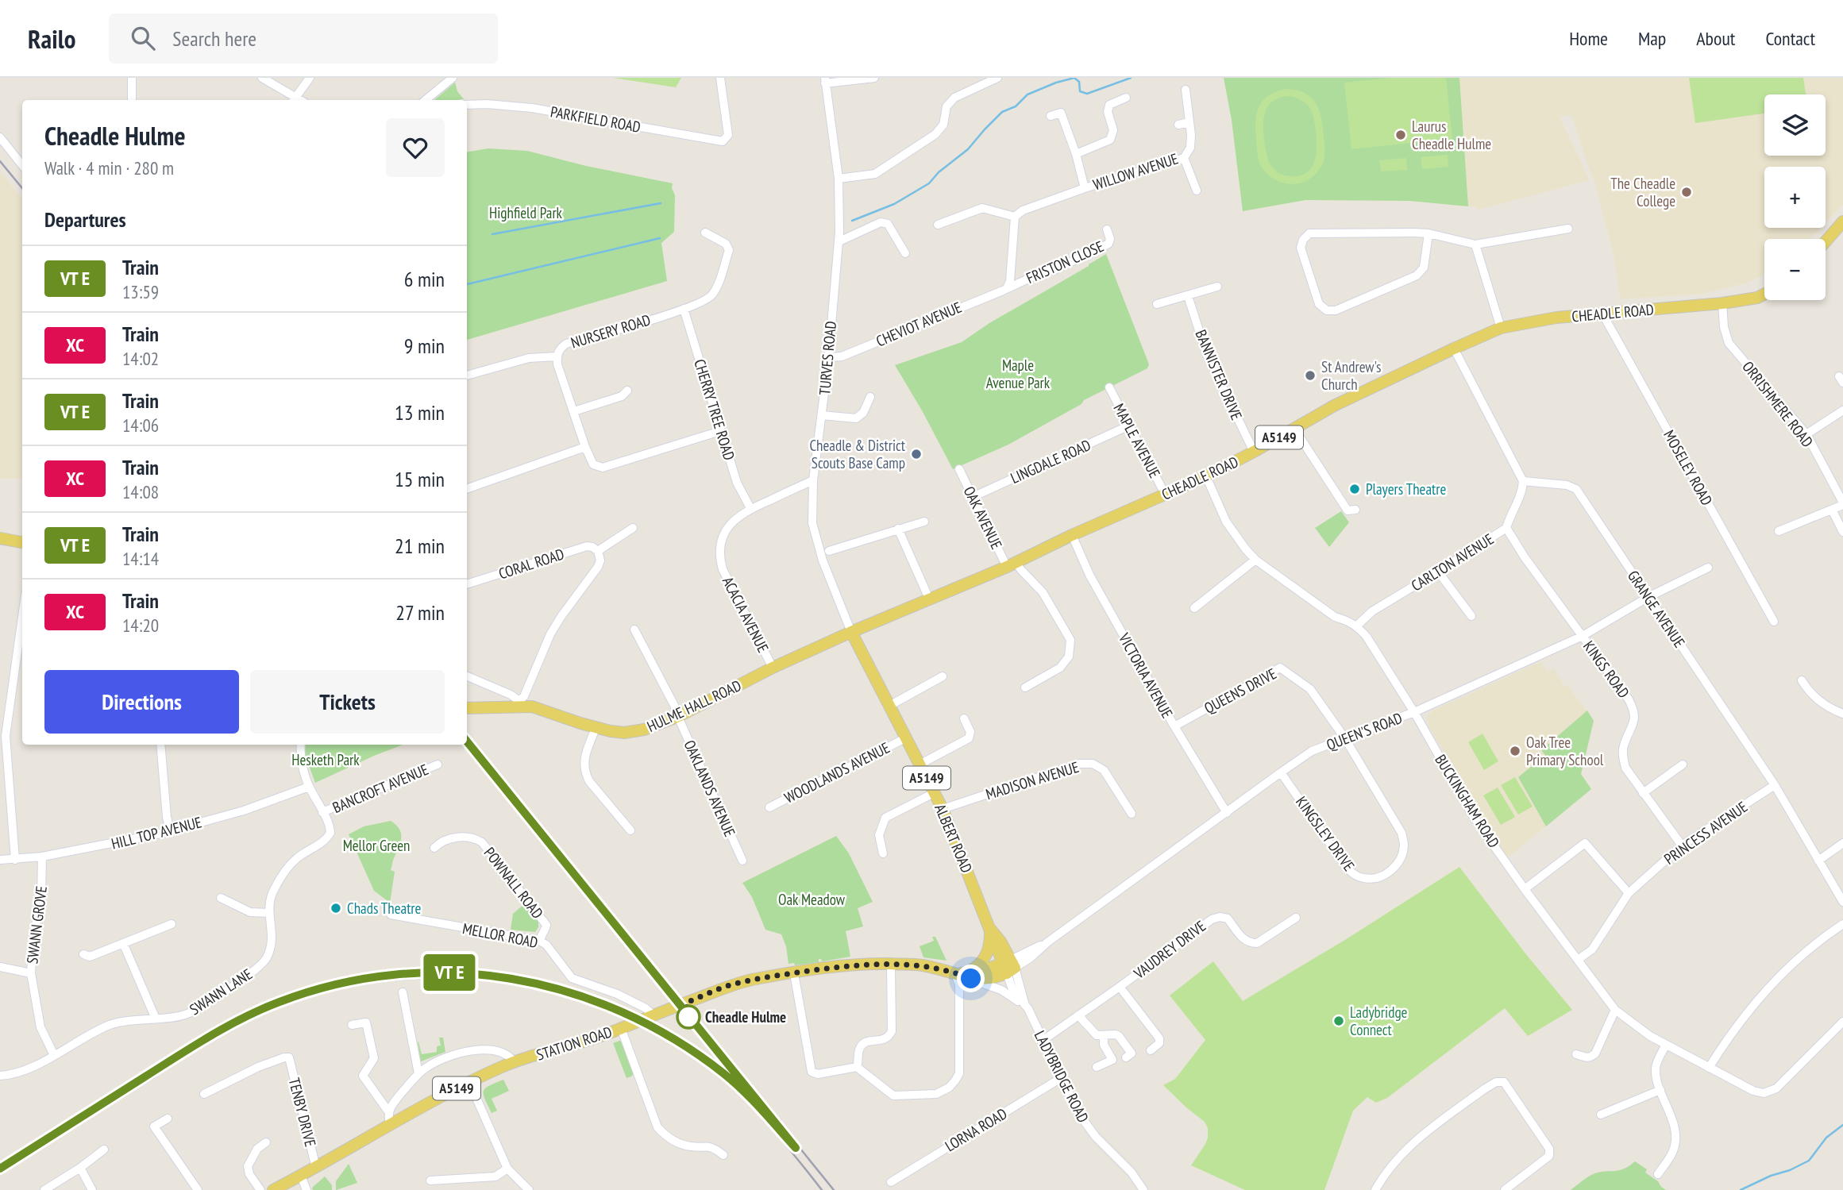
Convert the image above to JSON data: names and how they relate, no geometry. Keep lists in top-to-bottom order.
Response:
{
  "streets": {
    "main road": [
      "CHEADLE ROAD",
      "A5149",
      "HULME HALL ROAD",
      "ALBERT ROAD",
      "STATION ROAD"
    ],
    "street": [
      "PARKFIELD ROAD",
      "WILLOW AVENUE",
      "FRISTON CLOSE",
      "CHEVIOT AVENUE",
      "NURSERY ROAD",
      "TURVES ROAD",
      "BANNISTER DRIVE",
      "ORRISHMERE ROAD",
      "CHERRY TREE ROAD",
      "MAPLE AVENUE",
      "LINGDALE ROAD",
      "MOSELEY ROAD",
      "OAK AVENUE",
      "CARLTON AVENUE",
      "CORAL ROAD",
      "GRANGE AVENUE",
      "ACACIA AVENUE",
      "KINGS ROAD",
      "VICTORIA AVENUE",
      "QUEENS DRIVE",
      "QUEEN'S ROAD",
      "WOODLANDS AVENUE",
      "MADISON AVENUE",
      "BANCROFT AVENUE",
      "OAKLANDS AVENUE",
      "BUCKINGHAM ROAD",
      "HILL TOP AVENUE",
      "PRINCESS AVENUE",
      "KINGSLEY DRIVE",
      "POWNALL ROAD",
      "SWANN GROVE",
      "MELLOR ROAD",
      "VAUDREY DRIVE",
      "SWANN LANE",
      "LADYBRIDGE ROAD",
      "TENBY DRIVE",
      "LORNA ROAD"
    ]
  },
  "crossings": [
    ["FRISTON CLOSE", "CHEVIOT AVENUE"],
    ["CHEADLE ROAD", "TURVES ROAD"],
    ["CHEADLE ROAD", "BANNISTER DRIVE"],
    ["CHEADLE ROAD", "ORRISHMERE ROAD"],
    ["CHEADLE ROAD", "MAPLE AVENUE"],
    ["CHEADLE ROAD", "MOSELEY ROAD"],
    ["CHEADLE ROAD", "OAK AVENUE"],
    ["CHEADLE ROAD", "VICTORIA AVENUE"],
    ["CHEADLE ROAD", "HULME HALL ROAD"],
    ["CHEADLE ROAD", "BUCKINGHAM ROAD"],
    ["CHEADLE ROAD", "ALBERT ROAD"],
    ["CHEVIOT AVENUE", "TURVES ROAD"],
    ["NURSERY ROAD", "CHERRY TREE ROAD"],
    ["TURVES ROAD", "ACACIA AVENUE"],
    ["TURVES ROAD", "HULME HALL ROAD"],
    ["TURVES ROAD", "ALBERT ROAD"],
    ["CHERRY TREE ROAD", "ACACIA AVENUE"],
    ["A5149", "ALBERT ROAD"],
    ["A5149", "STATION ROAD"],
    ["A5149", "LADYBRIDGE ROAD"],
    ["MAPLE AVENUE", "LINGDALE ROAD"],
    ["LINGDALE ROAD", "OAK AVENUE"],
    ["CARLTON AVENUE", "GRANGE AVENUE"],
    ["CARLTON AVENUE", "KINGS ROAD"],
    ["CARLTON AVENUE", "BUCKINGHAM ROAD"],
    ["GRANGE AVENUE", "QUEEN'S ROAD"],
    ["GRANGE AVENUE", "PRINCESS AVENUE"],
    ["ACACIA AVENUE", "HULME HALL ROAD"],
    ["KINGS ROAD", "QUEEN'S ROAD"],
    ["KINGS ROAD", "PRINCESS AVENUE"],
    ["VICTORIA AVENUE", "QUEENS DRIVE"],
    ["VICTORIA AVENUE", "QUEEN'S ROAD"],
    ["QUEENS DRIVE", "QUEEN'S ROAD"],
    ["QUEENS DRIVE", "KINGSLEY DRIVE"],
    ["HULME HALL ROAD", "OAKLANDS AVENUE"],
    ["HULME HALL ROAD", "ALBERT ROAD"],
    ["QUEEN'S ROAD", "BUCKINGHAM ROAD"],
    ["QUEEN'S ROAD", "KINGSLEY DRIVE"],
    ["QUEEN'S ROAD", "ALBERT ROAD"],
    ["QUEEN'S ROAD", "STATION ROAD"],
    ["WOODLANDS AVENUE", "ALBERT ROAD"],
    ["MADISON AVENUE", "ALBERT ROAD"],
    ["BANCROFT AVENUE", "SWANN LANE"],
    ["BUCKINGHAM ROAD", "PRINCESS AVENUE"],
    ["HILL TOP AVENUE", "SWANN GROVE"],
    ["HILL TOP AVENUE", "SWANN LANE"],
    ["ALBERT ROAD", "STATION ROAD"],
    ["ALBERT ROAD", "LADYBRIDGE ROAD"],
    ["POWNALL ROAD", "MELLOR ROAD"],
    ["SWANN GROVE", "SWANN LANE"],
    ["MELLOR ROAD", "STATION ROAD"],
    ["VAUDREY DRIVE", "LADYBRIDGE ROAD"],
    ["STATION ROAD", "TENBY DRIVE"],
    ["LADYBRIDGE ROAD", "LORNA ROAD"]
  ],
  "parks": [
    "Highfield Park",
    "Maple Avenue Park",
    "Hesketh Park",
    "Mellor Green",
    "Oak Meadow"
  ],
  "places": [
    "Laurus Cheadle Hulme",
    "The Cheadle College",
    "St Andrew's Church",
    "Cheadle & District Scouts Base Camp",
    "Players Theatre",
    "Oak Tree Primary School",
    "Chads Theatre",
    "Cheadle Hulme",
    "Ladybridge Connect"
  ],
  "page": {
    "header": "Railo",
    "search": "Search here",
    "nav": [
      "Home",
      "Map",
      "About",
      "Contact"
    ],
    "on_map": "VT E",
    "map_buttons": ["+", "−"],
    "heading": [
      ["Cheadle Hulme", "Walk · 4 min · 280 m"],
      "Departures"
    ],
    "list": [
      {
        "mark": "VT E",
        "name": "Train",
        "note": "13:59",
        "value": "6 min"
      },
      {
        "mark": "XC",
        "name": "Train",
        "note": "14:02",
        "value": "9 min"
      },
      {
        "mark": "VT E",
        "name": "Train",
        "note": "14:06",
        "value": "13 min"
      },
      {
        "mark": "XC",
        "name": "Train",
        "note": "14:08",
        "value": "15 min"
      },
      {
        "mark": "VT E",
        "name": "Train",
        "note": "14:14",
        "value": "21 min"
      },
      {
        "mark": "XC",
        "name": "Train",
        "note": "14:20",
        "value": "27 min"
      }
    ],
    "buttons": ["Directions", "Tickets"]
  }
}
